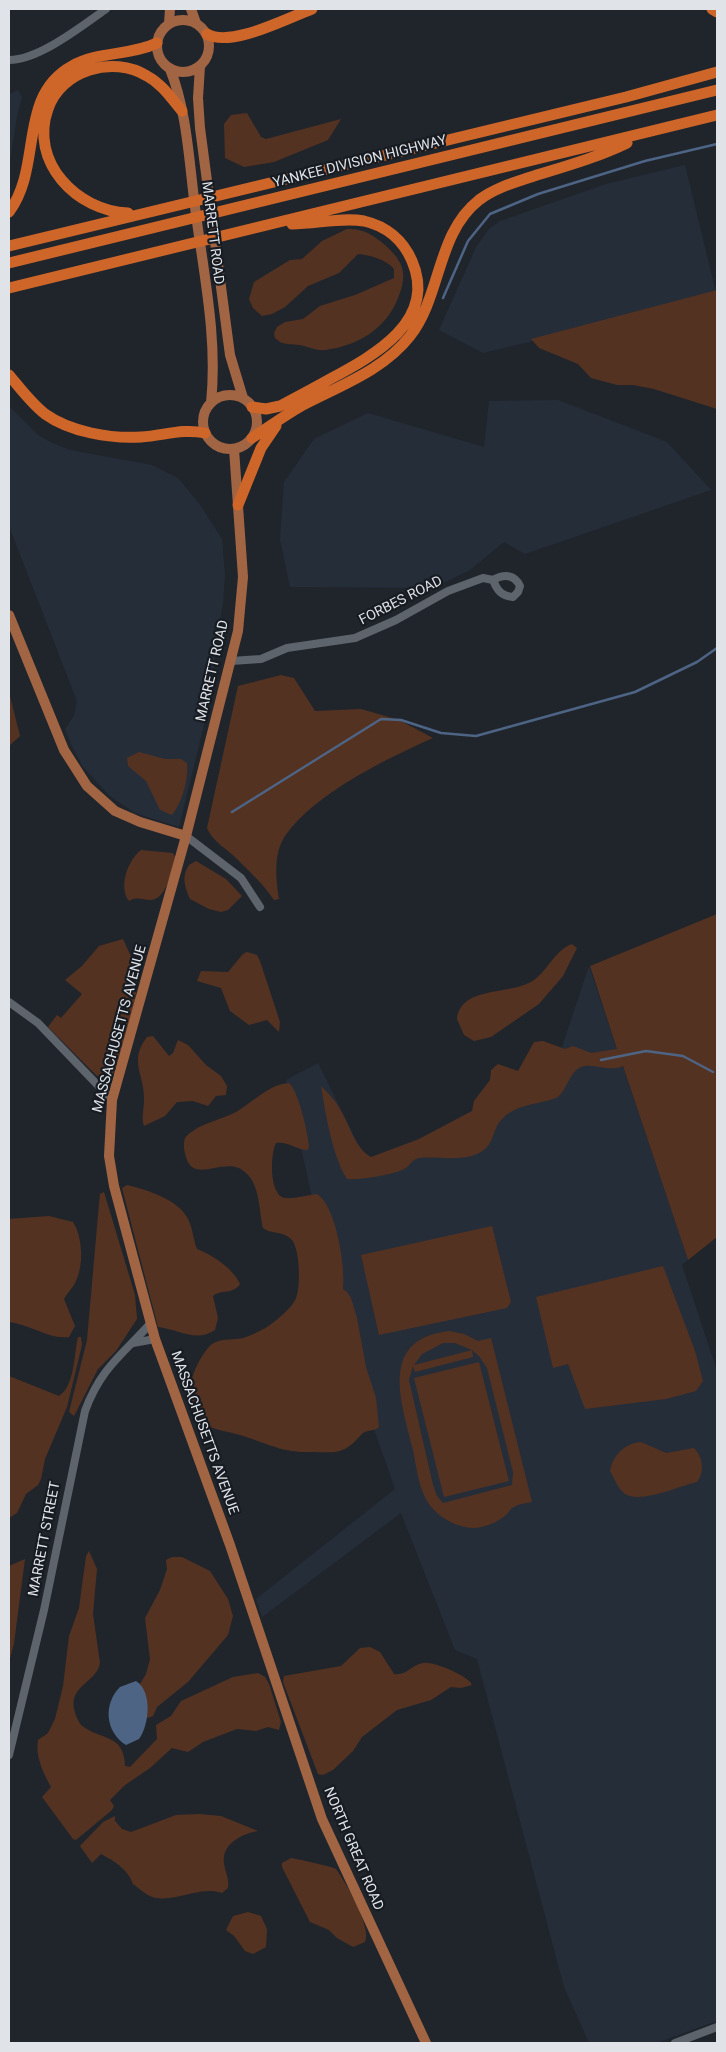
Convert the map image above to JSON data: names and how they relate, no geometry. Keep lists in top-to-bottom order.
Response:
{
  "streets": {
    "highway": ["YANKEE DIVISION HIGHWAY"],
    "main road": ["MARRETT ROAD", "MASSACHUSETTS AVENUE", "NORTH GREAT ROAD"],
    "street": ["FORBES ROAD", "MARRETT STREET"]
  },
  "crossings": [
    ["MARRETT ROAD", "FORBES ROAD"],
    ["MARRETT ROAD", "MASSACHUSETTS AVENUE"],
    ["MASSACHUSETTS AVENUE", "MARRETT STREET"],
    ["MASSACHUSETTS AVENUE", "NORTH GREAT ROAD"]
  ]
}
